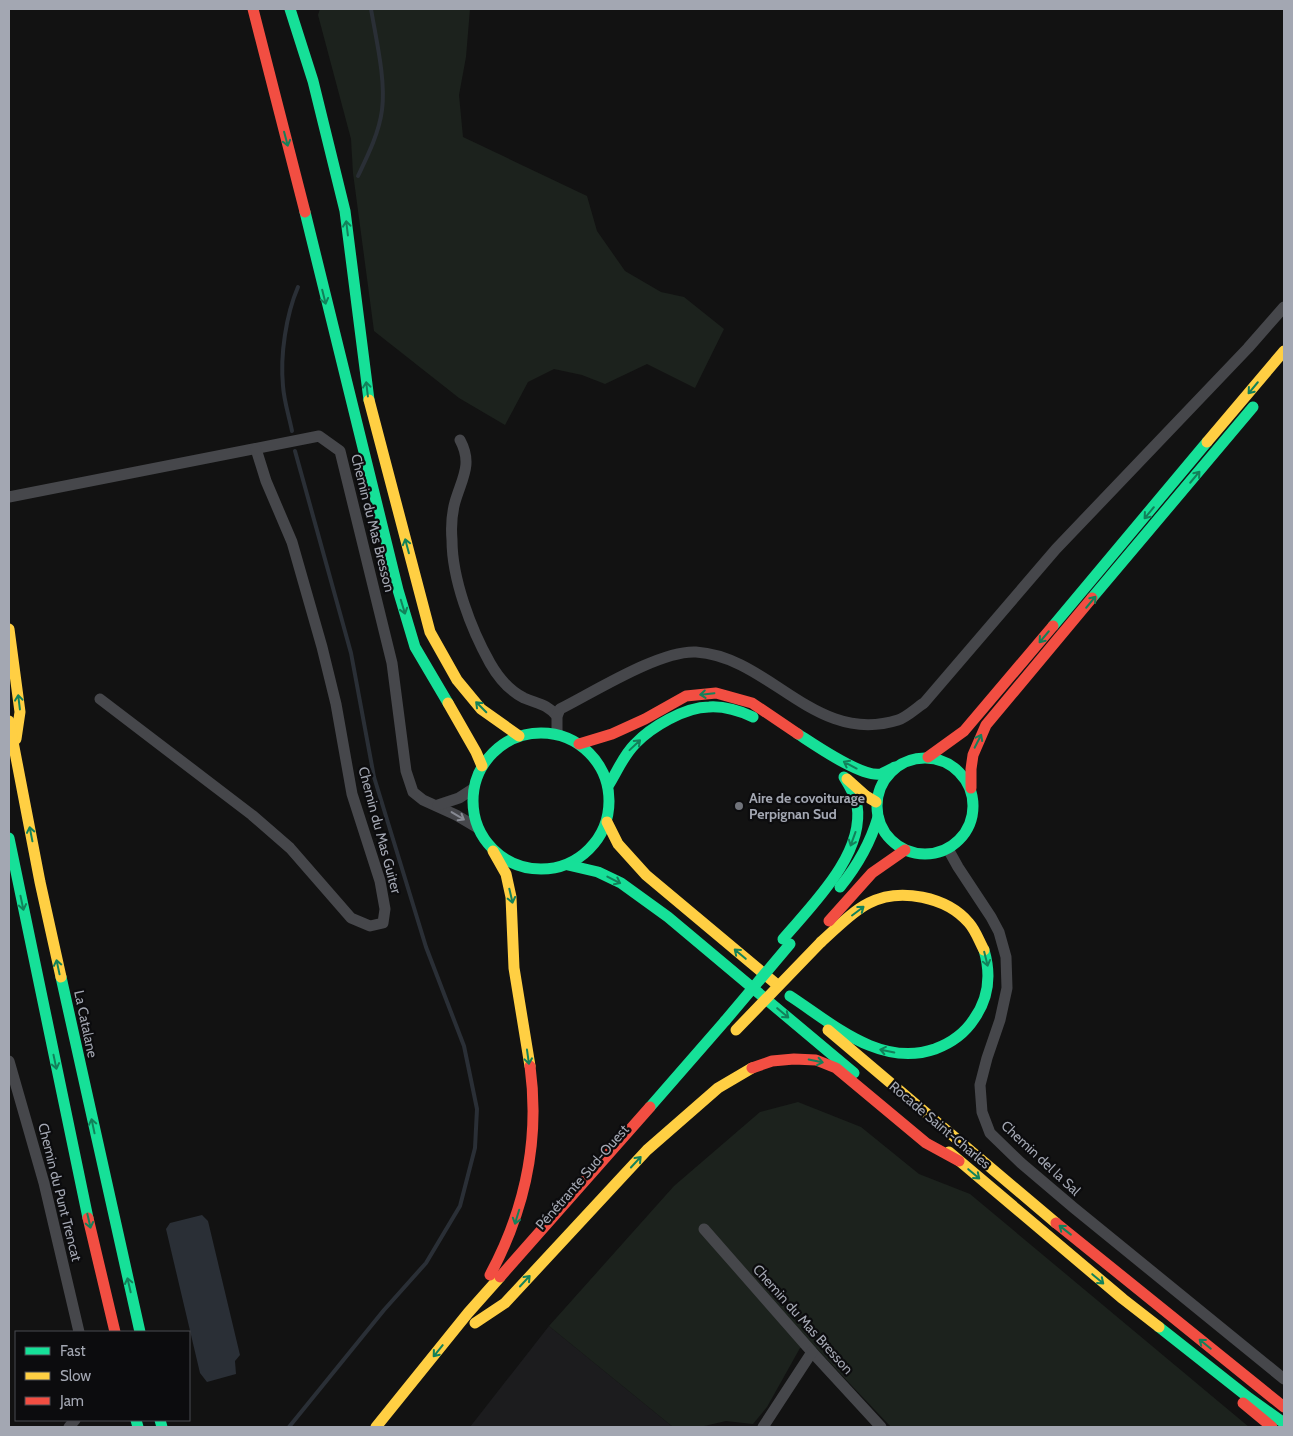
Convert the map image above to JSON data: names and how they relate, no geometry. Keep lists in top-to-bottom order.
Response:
{
  "streets": {
    "main road": ["La Catalane", "Rocade Saint-Charles", "Pénétrante Sud-Ouest"],
    "street": [
      "Chemin du Mas Bresson",
      "Chemin du Mas Guiter",
      "Chemin del la Sal",
      "Chemin du Punt Trencat"
    ]
  },
  "crossings": [
    ["Chemin du Mas Bresson", "Chemin du Mas Guiter"],
    ["Chemin du Mas Bresson", "Rocade Saint-Charles"],
    ["Rocade Saint-Charles", "Pénétrante Sud-Ouest"],
    ["Chemin del la Sal", "Pénétrante Sud-Ouest"]
  ],
  "places": ["Aire de covoiturage Perpignan Sud"],
  "legend": ["Fast", "Slow", "Jam"]
}
